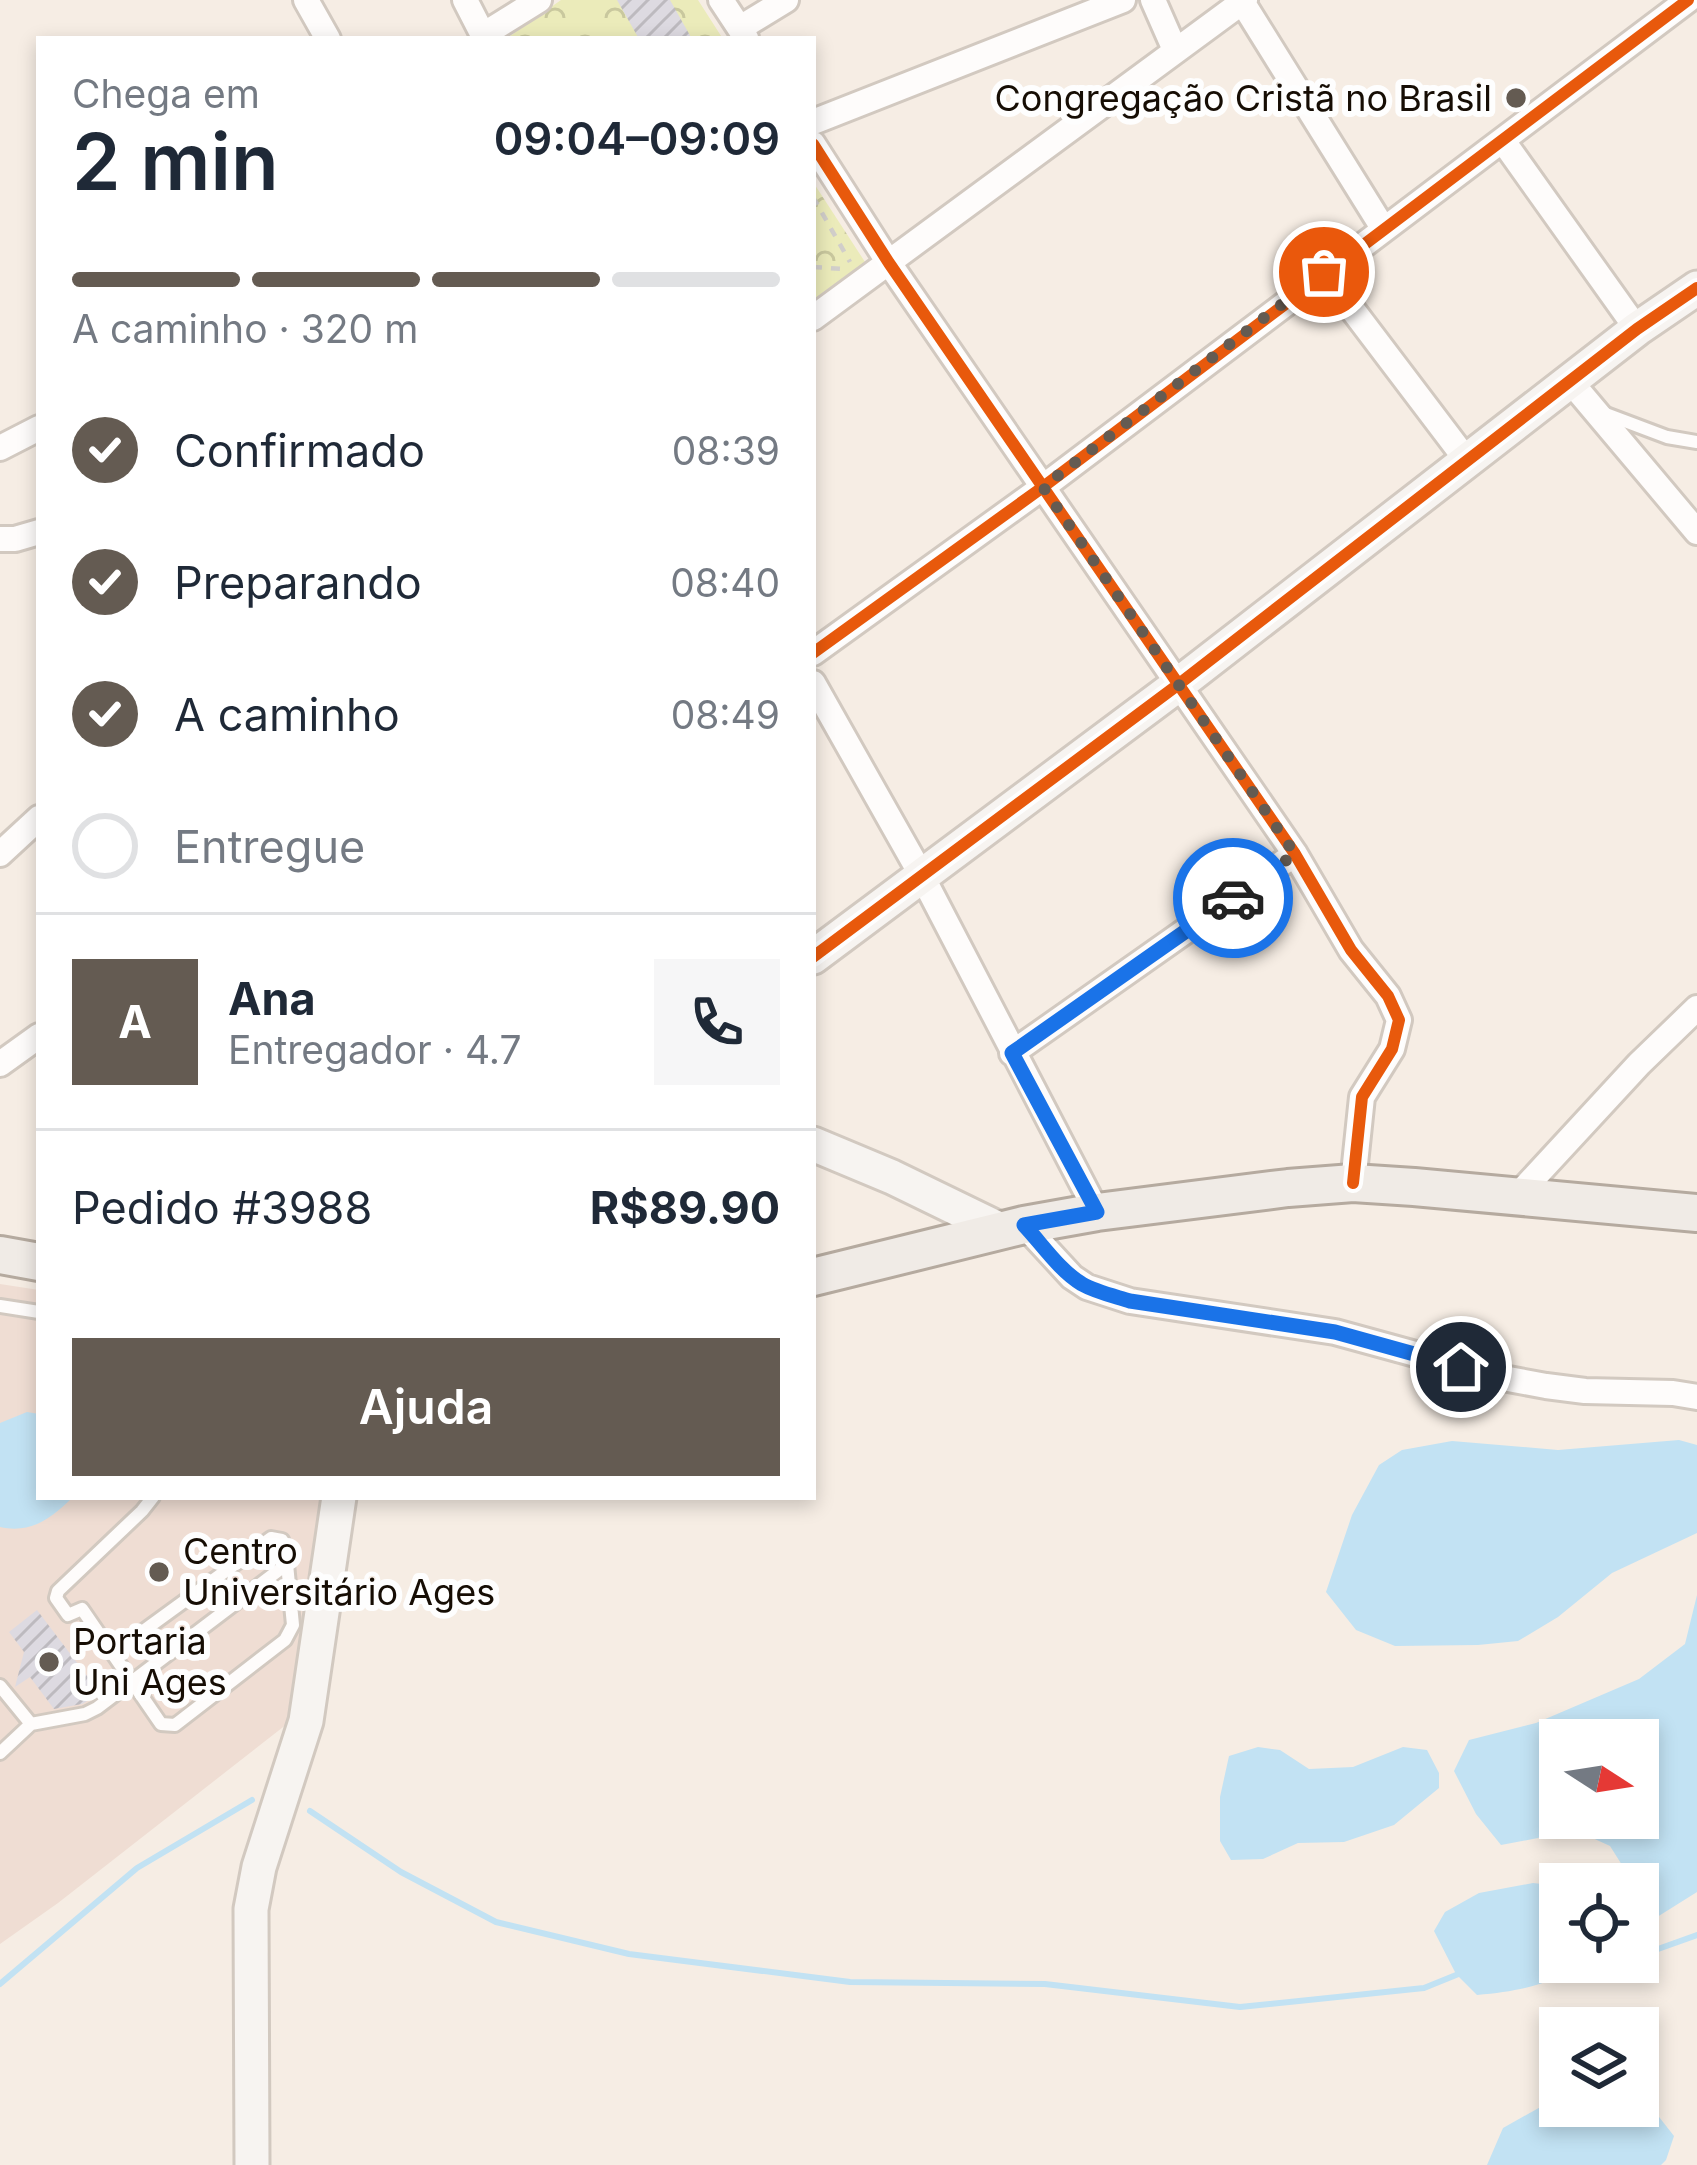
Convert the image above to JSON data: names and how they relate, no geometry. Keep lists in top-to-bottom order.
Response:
{
  "places": ["Congregação Cristã no Brasil", "Centro Universitário Ages", "Portaria Uni Ages"],
  "north": "right",
  "page": {
    "heading": ["2 min", "Chega em", "09:04–09:09"],
    "panel": [
      "Ana",
      "Entregador · 4.7",
      "Pedido #3988",
      "R$89.90"
    ],
    "bar": "A caminho · 320 m",
    "list": [
      ["Confirmado", "08:39"],
      ["Preparando", "08:40"],
      ["A caminho", "08:49"],
      "Entregue"
    ],
    "round": "A",
    "buttons": "Ajuda"
  }
}
